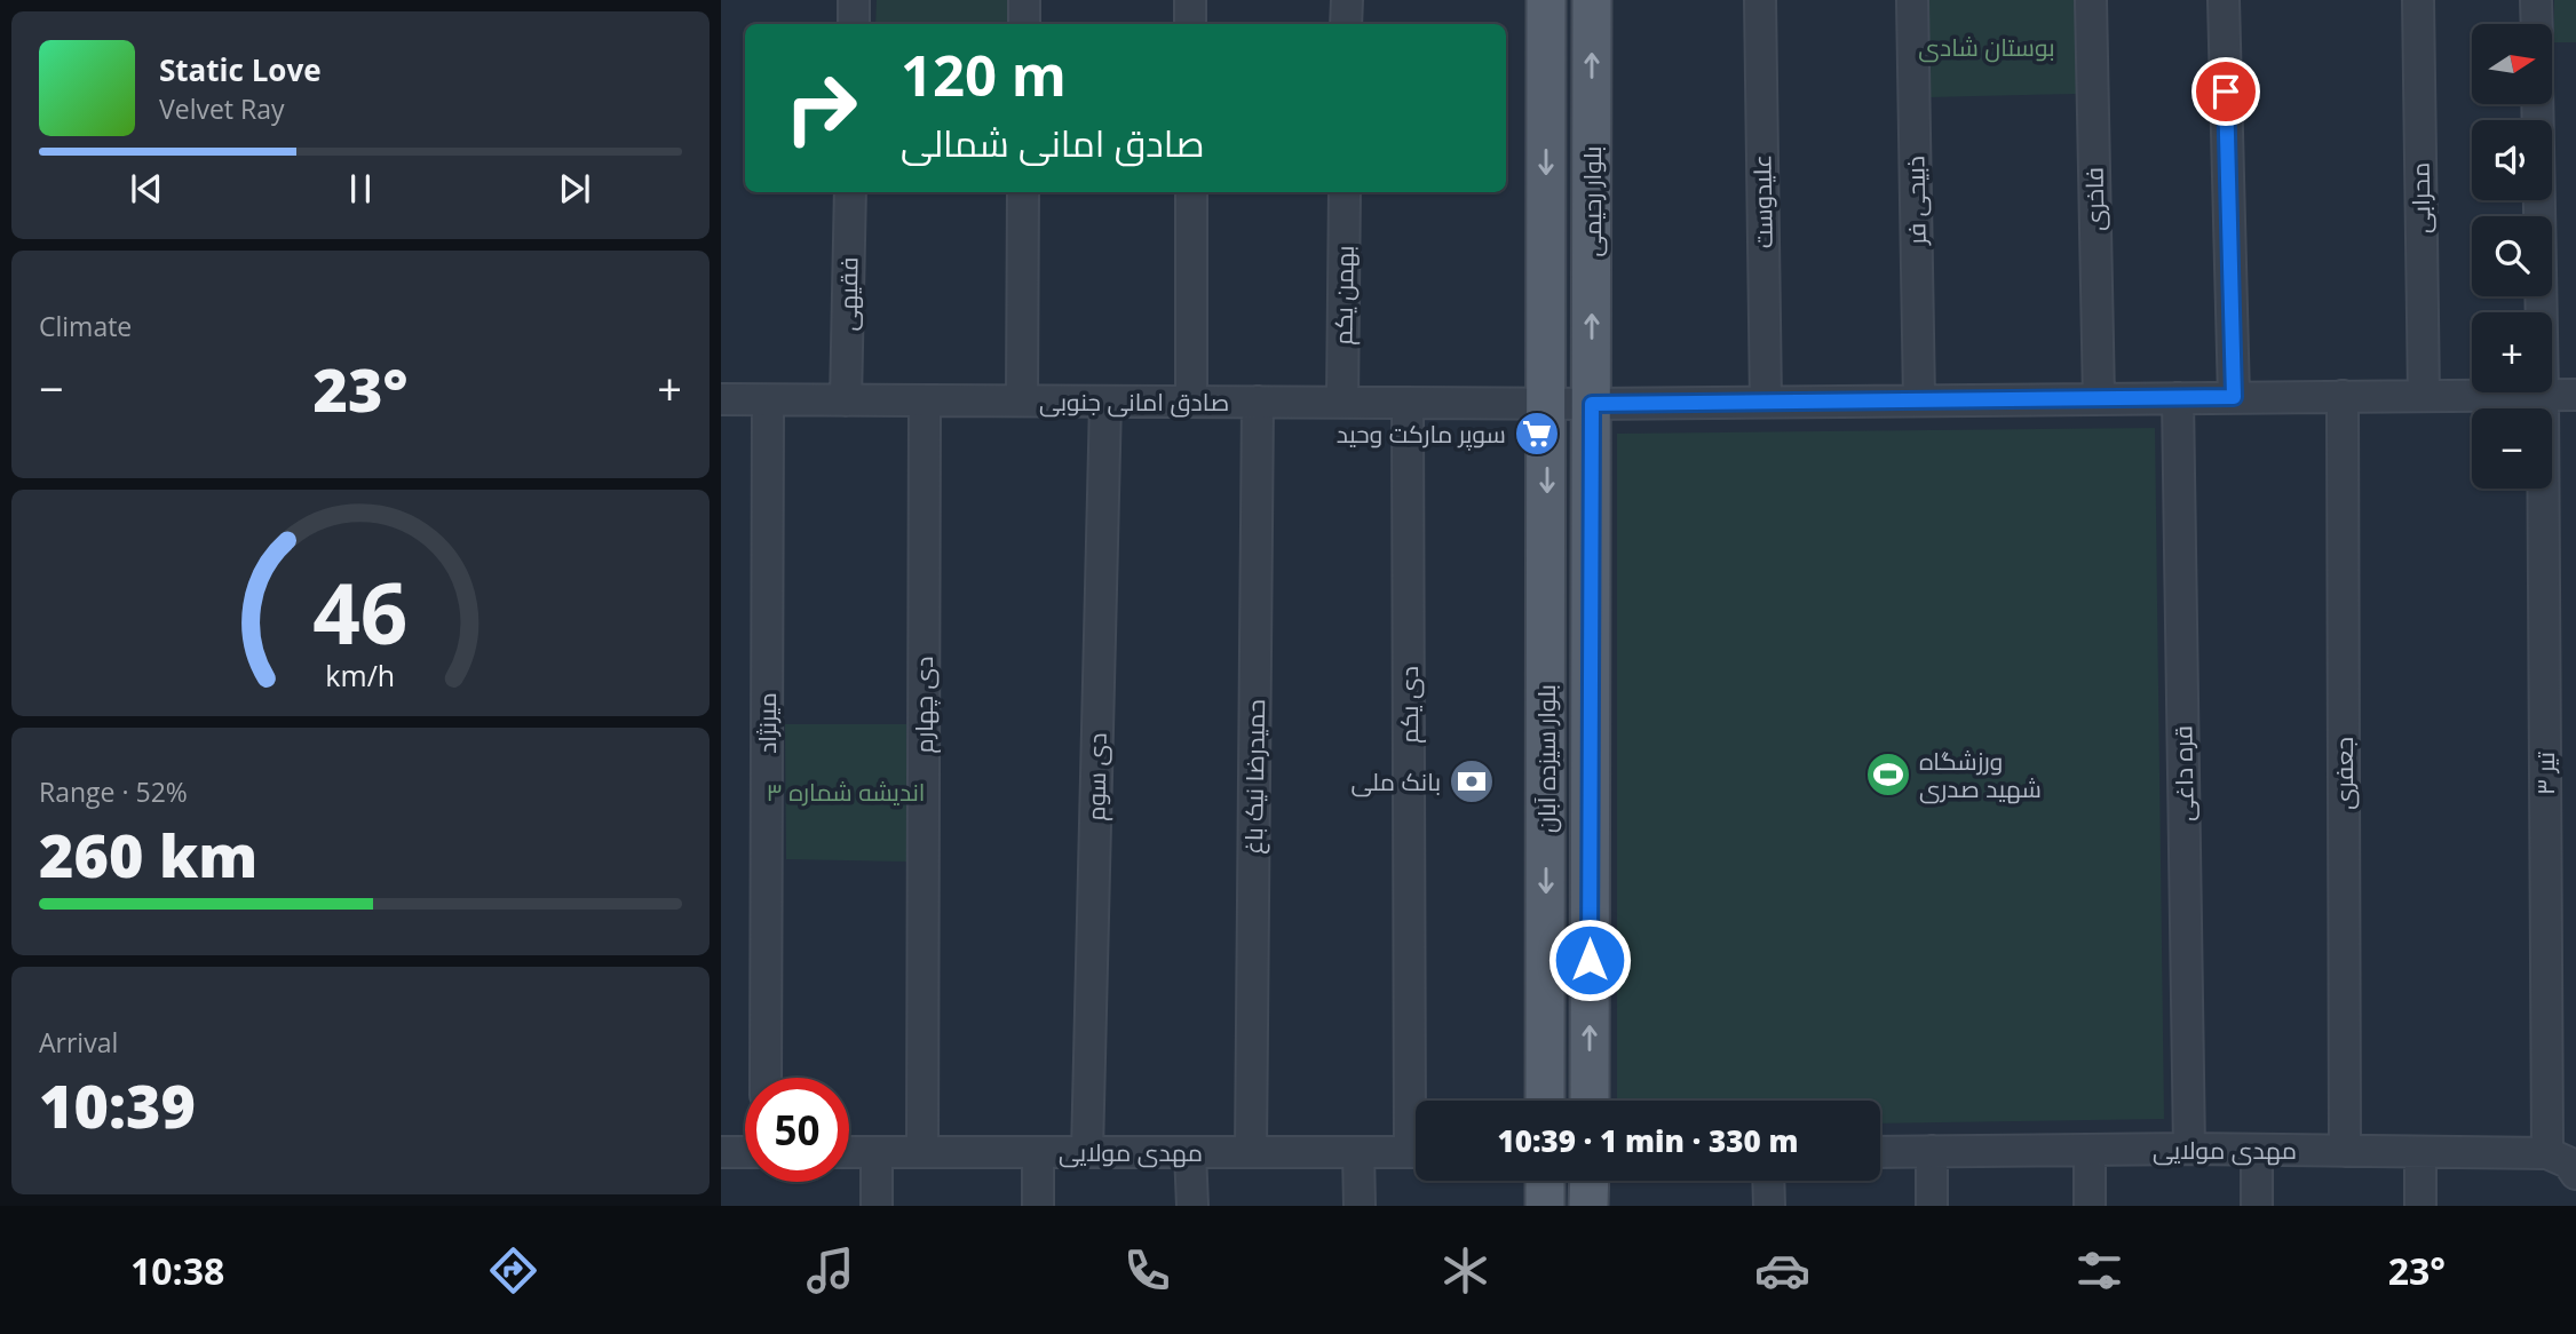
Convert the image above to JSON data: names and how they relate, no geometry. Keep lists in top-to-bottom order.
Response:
{
  "streets": {
    "main road": ["بلوار رحیمی", "بلوار سیزده آبان"],
    "street": [
      "محرابی",
      "فاخری",
      "ذبیحی فر",
      "علیدوست",
      "فقیهی",
      "بهمن یکم",
      "صادق امانی جنوبی",
      "دی چهارم",
      "دی یکم",
      "میرنژاد",
      "قره داغی",
      "جعفری",
      "تیر ۳",
      "دی سوم",
      "حمیدرضا نیک باغ",
      "مهدی مولایی"
    ]
  },
  "crossings": [
    ["محرابی", "صادق امانی جنوبی"],
    ["فاخری", "صادق امانی جنوبی"],
    ["ذبیحی فر", "صادق امانی جنوبی"],
    ["بلوار رحیمی", "صادق امانی جنوبی"],
    ["بلوار رحیمی", "بلوار سیزده آبان"],
    ["علیدوست", "صادق امانی جنوبی"],
    ["فقیهی", "صادق امانی جنوبی"],
    ["بهمن یکم", "صادق امانی جنوبی"],
    ["صادق امانی جنوبی", "دی چهارم"],
    ["صادق امانی جنوبی", "دی یکم"],
    ["صادق امانی جنوبی", "میرنژاد"],
    ["صادق امانی جنوبی", "بلوار سیزده آبان"],
    ["صادق امانی جنوبی", "قره داغی"],
    ["صادق امانی جنوبی", "جعفری"],
    ["صادق امانی جنوبی", "تیر ۳"],
    ["صادق امانی جنوبی", "دی سوم"],
    ["صادق امانی جنوبی", "حمیدرضا نیک باغ"],
    ["دی چهارم", "مهدی مولایی"],
    ["قره داغی", "مهدی مولایی"],
    ["جعفری", "مهدی مولایی"],
    ["تیر ۳", "مهدی مولایی"],
    ["دی سوم", "مهدی مولایی"],
    ["حمیدرضا نیک باغ", "مهدی مولایی"]
  ],
  "parks": ["بوستان شادی", "اندیشه شماره ۳"],
  "places": {
    "supermarket": ["سوپر مارکت وحید"],
    "sports": ["ورزشگاه شهید صدری"],
    "bank": ["بانک ملی"]
  },
  "north": "right",
  "page": {
    "map_buttons": ["+", "−"],
    "turn": ["120 m", "صادق امانی شمالی"],
    "song": ["Static Love", "Velvet Ray"],
    "tile": [
      "Climate",
      ["Range · 52%", "260 km"],
      ["Arrival", "10:39"]
    ],
    "heat": ["−", "23°", "+"],
    "limit": "50",
    "trip": "10:39 · 1 min · 330 m",
    "tabs": ["10:38", "23°"],
    "gauge": ["46", "km/h"]
  }
}
